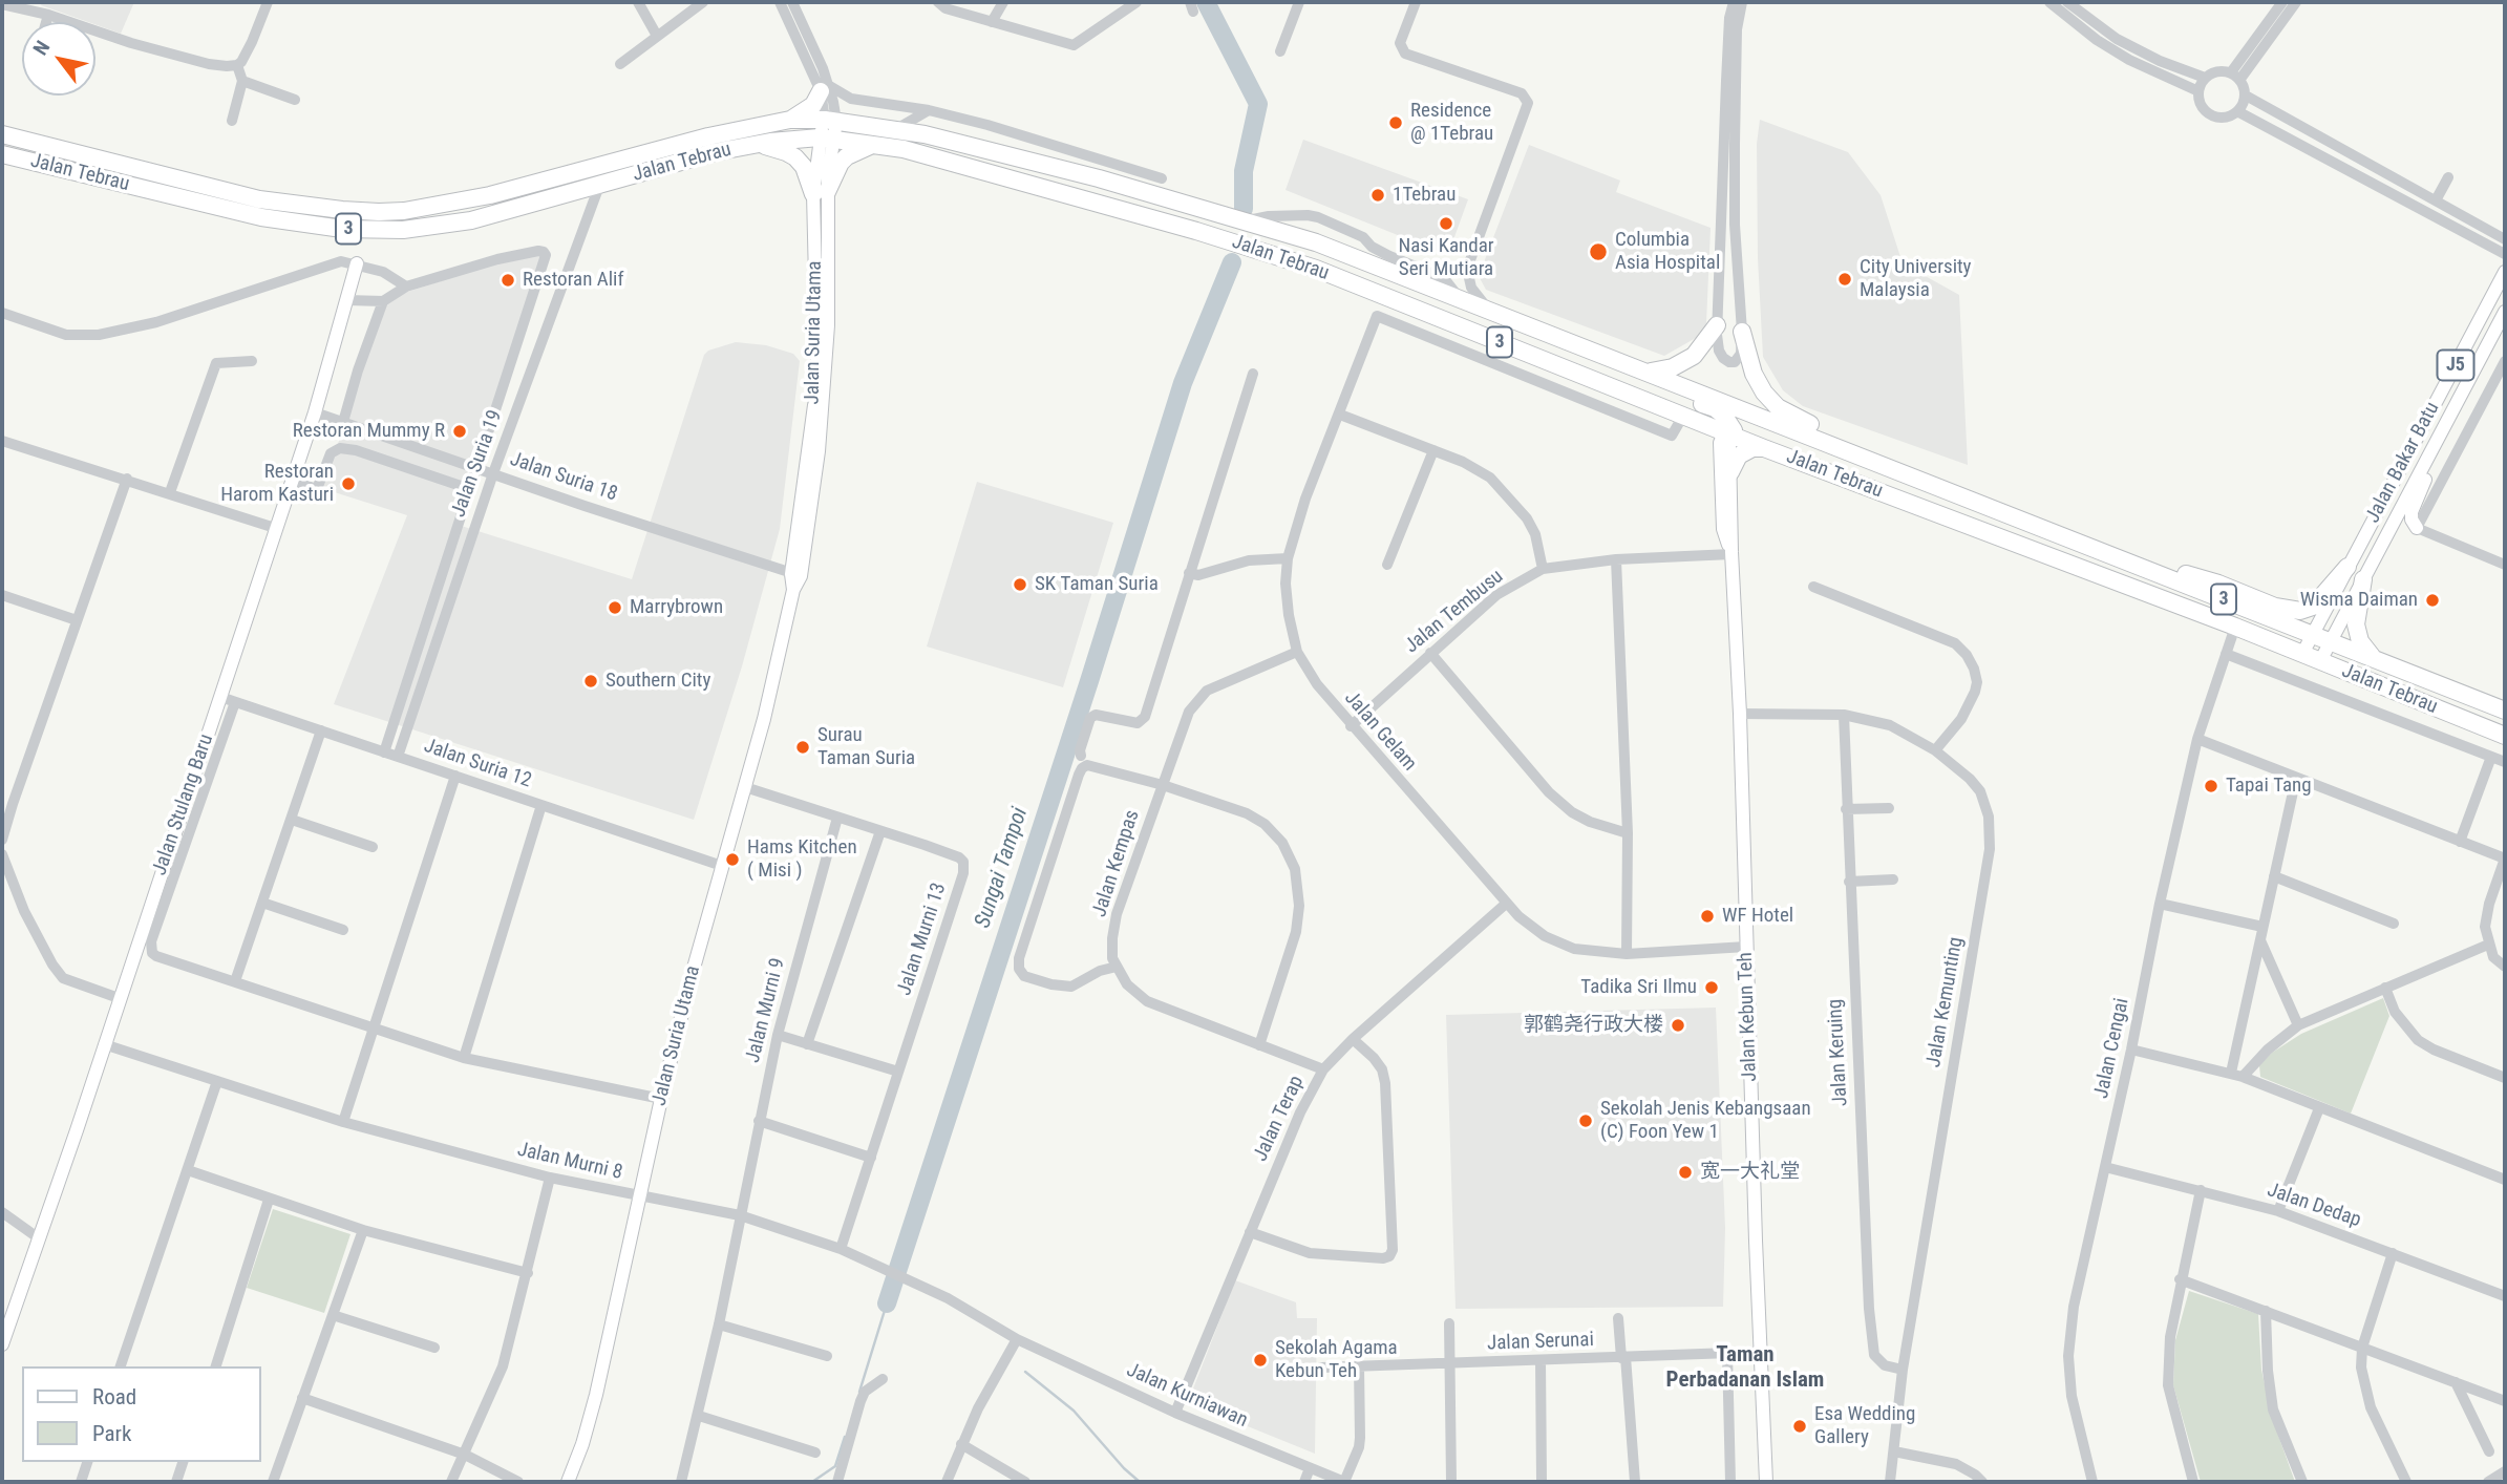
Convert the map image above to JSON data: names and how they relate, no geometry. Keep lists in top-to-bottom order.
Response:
{
  "streets": {
    "highway": ["Jalan Tebrau", "3"],
    "main road": [
      "Jalan Suria Utama",
      "J5",
      "Jalan Bakar Batu",
      "Jalan Stulang Baru",
      "Jalan Kebun Teh"
    ],
    "street": [
      "Jalan Suria 19",
      "Jalan Suria 18",
      "Jalan Tembusu",
      "Jalan Gelam",
      "Jalan Suria 12",
      "Jalan Kempas",
      "Jalan Murni 13",
      "Jalan Kemunting",
      "Jalan Murni 9",
      "Jalan Cengai",
      "Jalan Keruing",
      "Jalan Terap",
      "Jalan Murni 8",
      "Jalan Dedap",
      "Jalan Serunai",
      "Jalan Kurniawan"
    ]
  },
  "crossings": [
    ["Jalan Tebrau", "Jalan Suria Utama"],
    ["Jalan Tebrau", "Jalan Bakar Batu"],
    ["Jalan Tebrau", "Jalan Suria 19"],
    ["Jalan Tebrau", "Jalan Gelam"],
    ["Jalan Tebrau", "Jalan Kebun Teh"],
    ["Jalan Tebrau", "Jalan Cengai"],
    ["Jalan Suria Utama", "Jalan Suria 18"],
    ["Jalan Suria Utama", "Jalan Suria 12"],
    ["Jalan Suria Utama", "Jalan Murni 13"],
    ["Jalan Suria Utama", "Jalan Murni 8"],
    ["Jalan Suria 19", "Jalan Suria 18"],
    ["Jalan Suria 19", "Jalan Suria 12"],
    ["Jalan Suria 18", "Jalan Stulang Baru"],
    ["Jalan Tembusu", "Jalan Gelam"],
    ["Jalan Tembusu", "Jalan Kebun Teh"],
    ["Jalan Gelam", "Jalan Kempas"],
    ["Jalan Gelam", "Jalan Kebun Teh"],
    ["Jalan Gelam", "Jalan Terap"],
    ["Jalan Suria 12", "Jalan Stulang Baru"],
    ["Jalan Stulang Baru", "Jalan Murni 8"],
    ["Jalan Murni 13", "Jalan Murni 9"],
    ["Jalan Murni 13", "Jalan Murni 8"],
    ["Jalan Kemunting", "Jalan Kebun Teh"],
    ["Jalan Kemunting", "Jalan Keruing"],
    ["Jalan Murni 9", "Jalan Murni 8"],
    ["Jalan Kebun Teh", "Jalan Serunai"],
    ["Jalan Cengai", "Jalan Dedap"],
    ["Jalan Terap", "Jalan Kurniawan"],
    ["Jalan Murni 8", "Jalan Kurniawan"]
  ],
  "districts": ["Taman Perbadanan Islam"],
  "water": ["Sungai Tampoi"],
  "places": [
    "Residence @ 1Tebrau",
    "1Tebrau",
    "Nasi Kandar Seri Mutiara",
    "Columbia Asia Hospital",
    "City University Malaysia",
    "Restoran Alif",
    "Restoran Mummy R",
    "Restoran Harom Kasturi",
    "SK Taman Suria",
    "Wisma Daiman",
    "Marrybrown",
    "Southern City",
    "Surau Taman Suria",
    "Tapai Tang",
    "Hams Kitchen ( Misi )",
    "WF Hotel",
    "Tadika Sri Ilmu",
    "郭鹤尧行政大楼",
    "Sekolah Jenis Kebangsaan (C) Foon Yew 1",
    "宽一大礼堂",
    "Sekolah Agama Kebun Teh",
    "Esa Wedding Gallery"
  ],
  "legend": ["Road", "Park"],
  "north": "top left"
}
